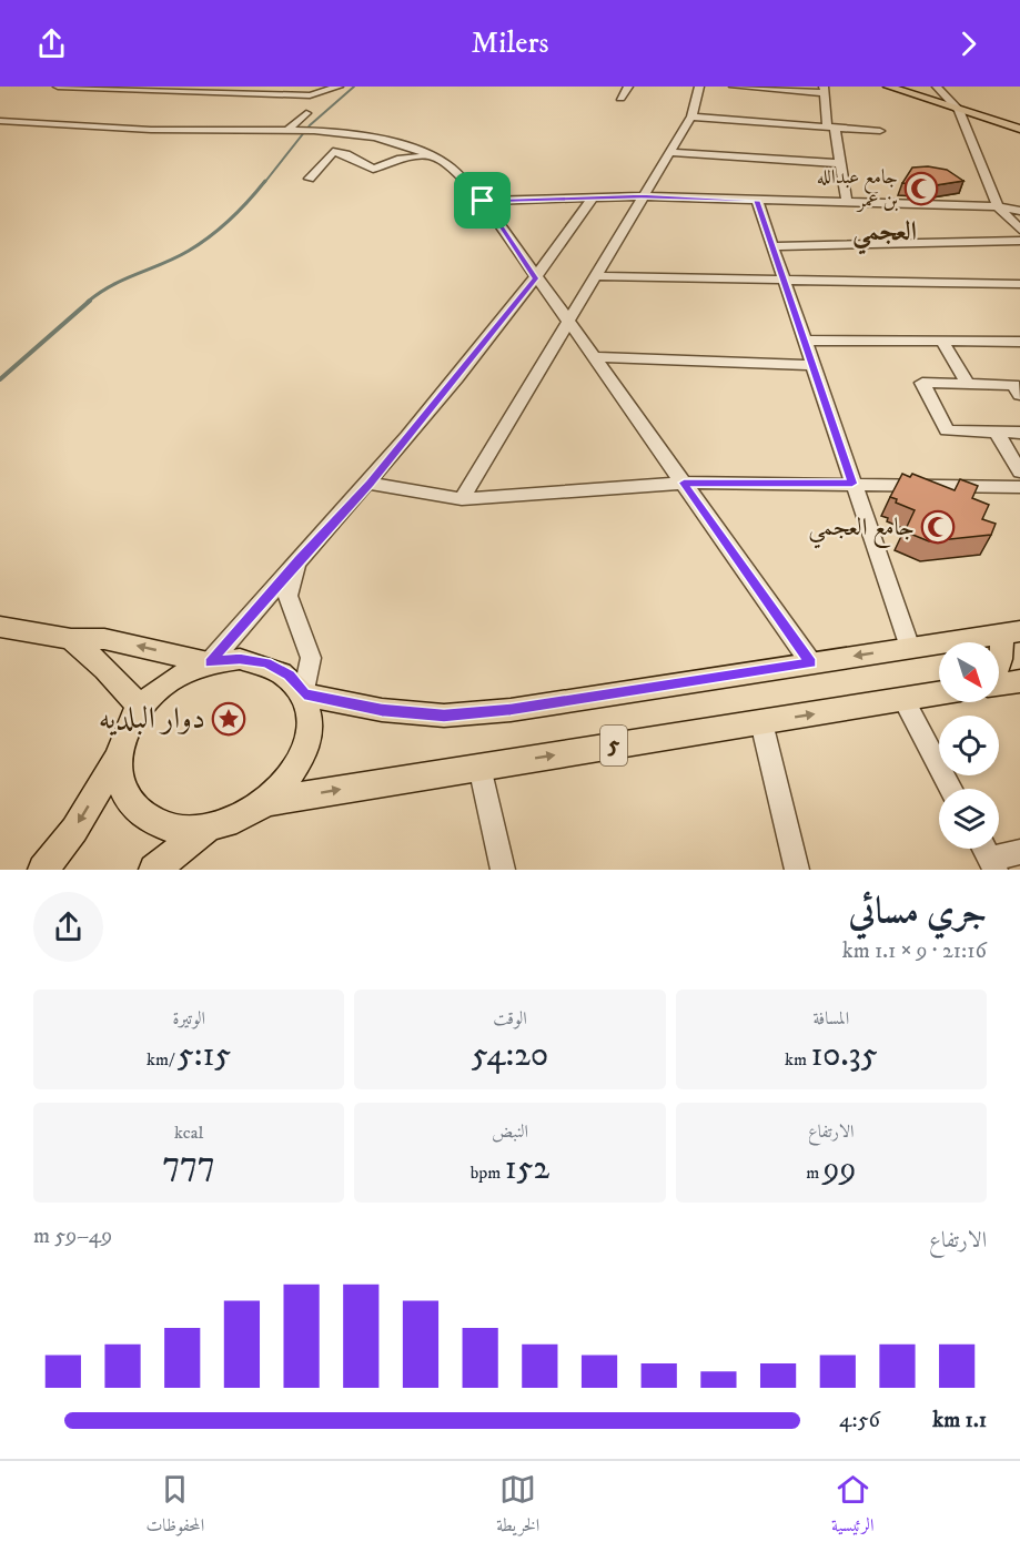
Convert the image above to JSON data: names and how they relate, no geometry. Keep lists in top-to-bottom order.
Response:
{
  "streets": {
    "main road": ["5"]
  },
  "districts": ["العجمي"],
  "places": {
    "mosque": ["جامع عبدالله بن عمر", "جامع العجمي"],
    "place": ["دوار البلديه"]
  },
  "north": "bottom right",
  "page": {
    "header": "Milers",
    "heading": ["جري مسائي", "21:16 · 9 × 1.1 km"],
    "stats": [
      ["المسافة", "10.35 km"],
      ["الوقت", "54:20"],
      ["الوتيرة", "5:15 /km"],
      ["الارتفاع", "99 m"],
      ["النبض", "152 bpm"],
      ["kcal", "777"]
    ],
    "chart": ["الارتفاع", "49–59 m"],
    "list": [
      {
        "name": "1.1 km",
        "note": "4:56"
      }
    ],
    "tabs": ["الرئيسية", "الخريطة", "المحفوظات"]
  }
}
